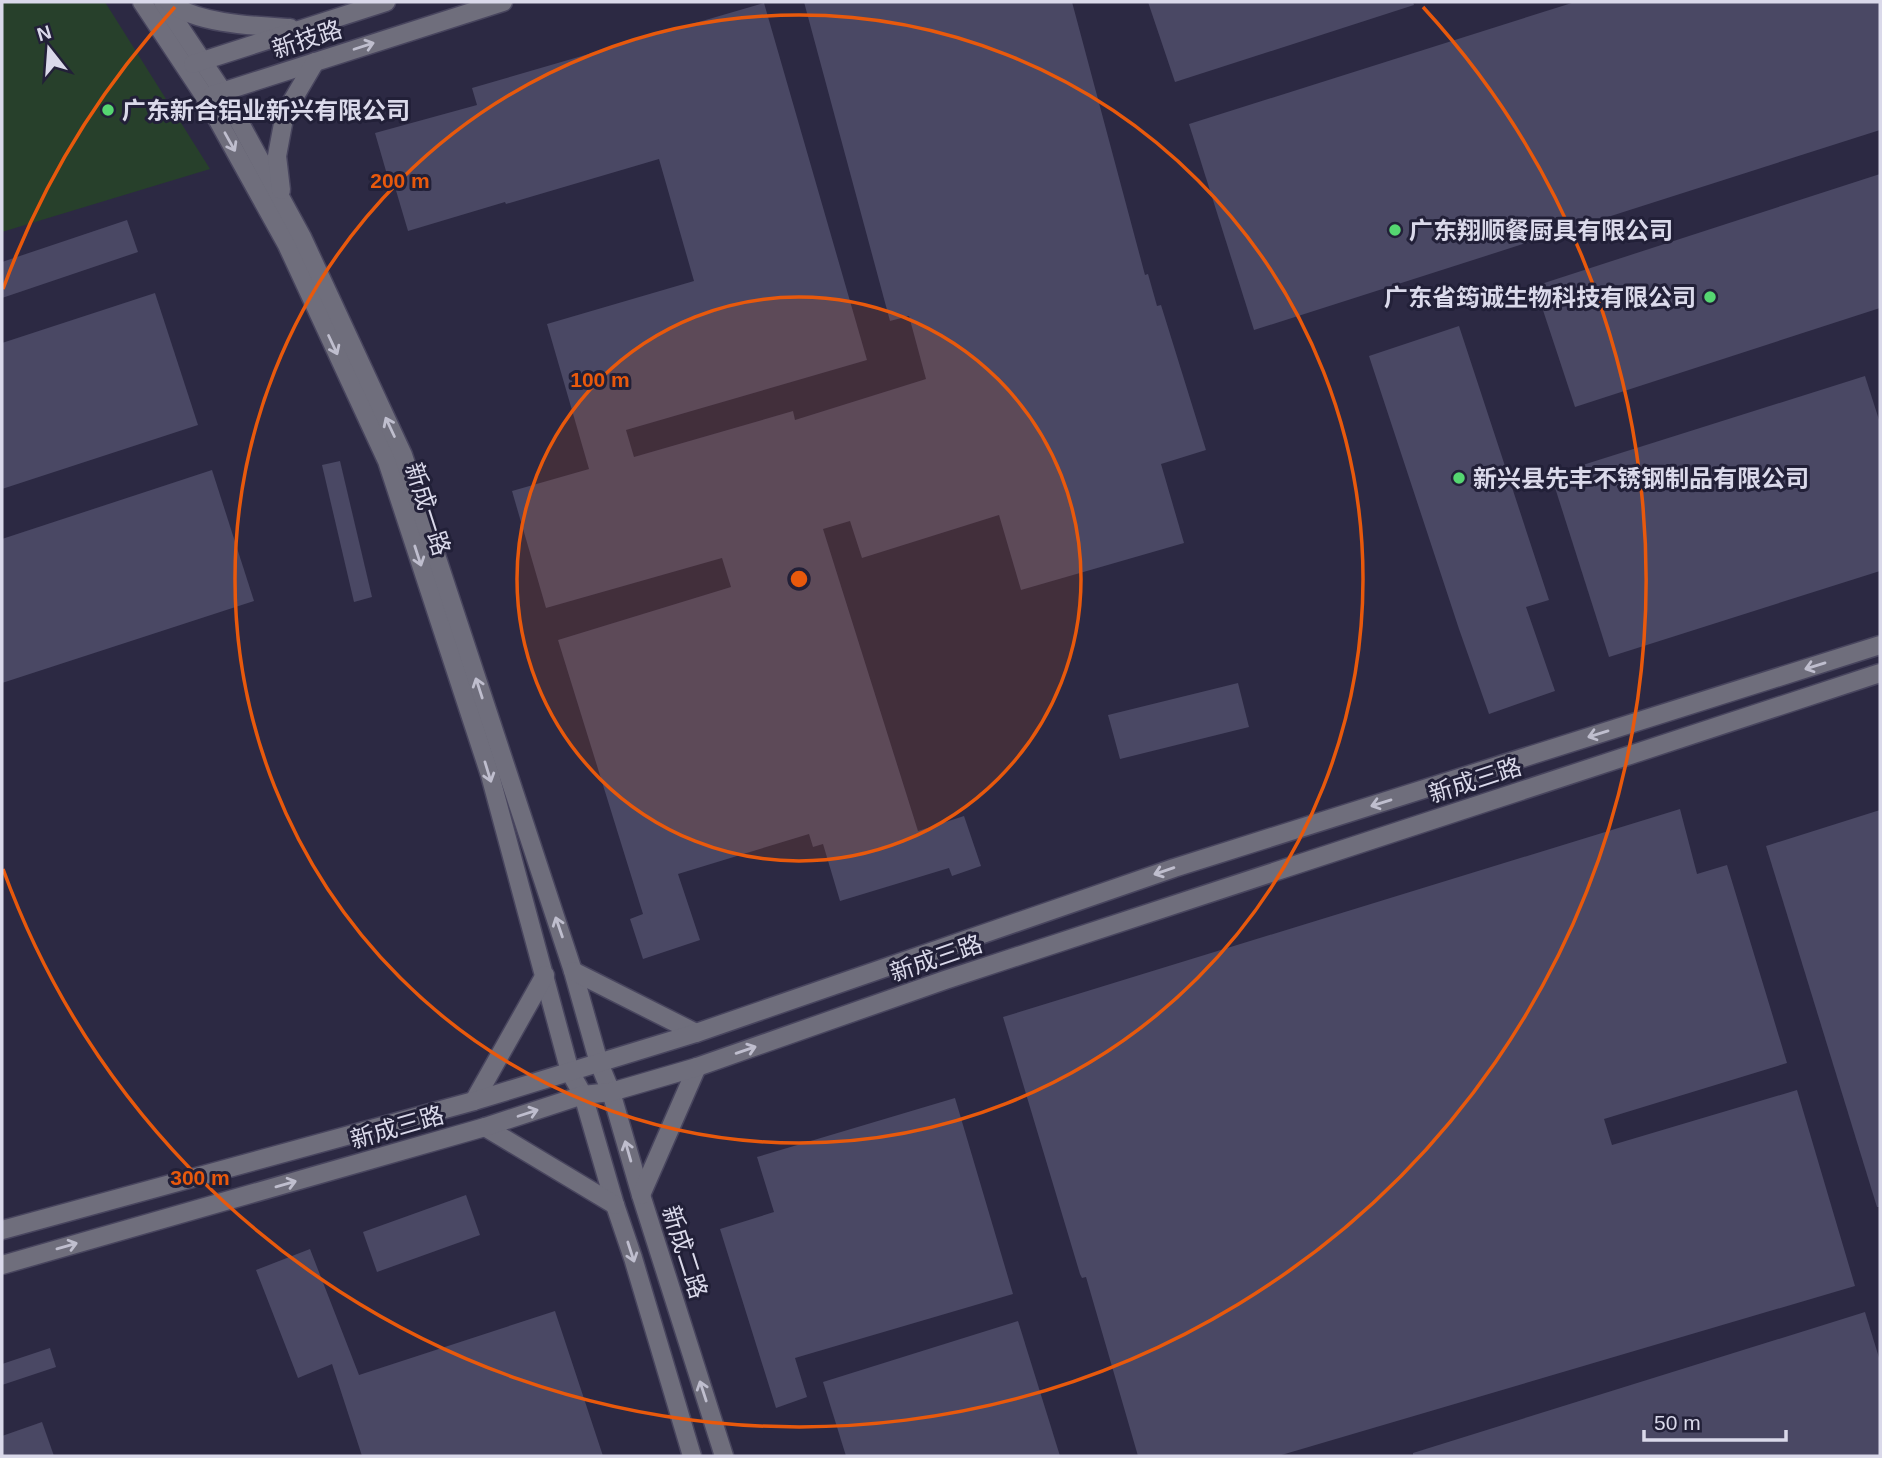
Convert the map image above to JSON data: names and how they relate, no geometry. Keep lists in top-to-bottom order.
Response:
{
  "streets": {
    "street": [
      "新技路",
      "新成一路",
      "新成三路",
      "新成二路"
    ]
  },
  "crossings": [
    ["新技路", "新成一路"],
    ["新成一路", "新成三路"],
    ["新成一路", "新成二路"],
    ["新成三路", "新成二路"]
  ],
  "places": [
    "广东新合铝业新兴有限公司",
    "广东翔顺餐厨具有限公司",
    "广东省筠诚生物科技有限公司",
    "新兴县先丰不锈钢制品有限公司"
  ],
  "scale_bar": "50 m",
  "north": "top",
  "rings": ["200 m", "100 m", "300 m"]
}
